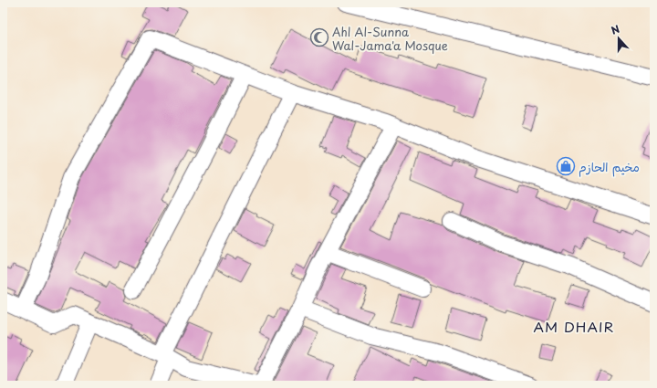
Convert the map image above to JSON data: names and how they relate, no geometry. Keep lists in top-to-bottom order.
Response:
{
  "districts": ["AM DHAIR"],
  "places": {
    "mosque": ["Ahl Al-Sunna Wal-Jama'a Mosque"],
    "shop": ["مخيم الحازم"]
  },
  "north": "top"
}
